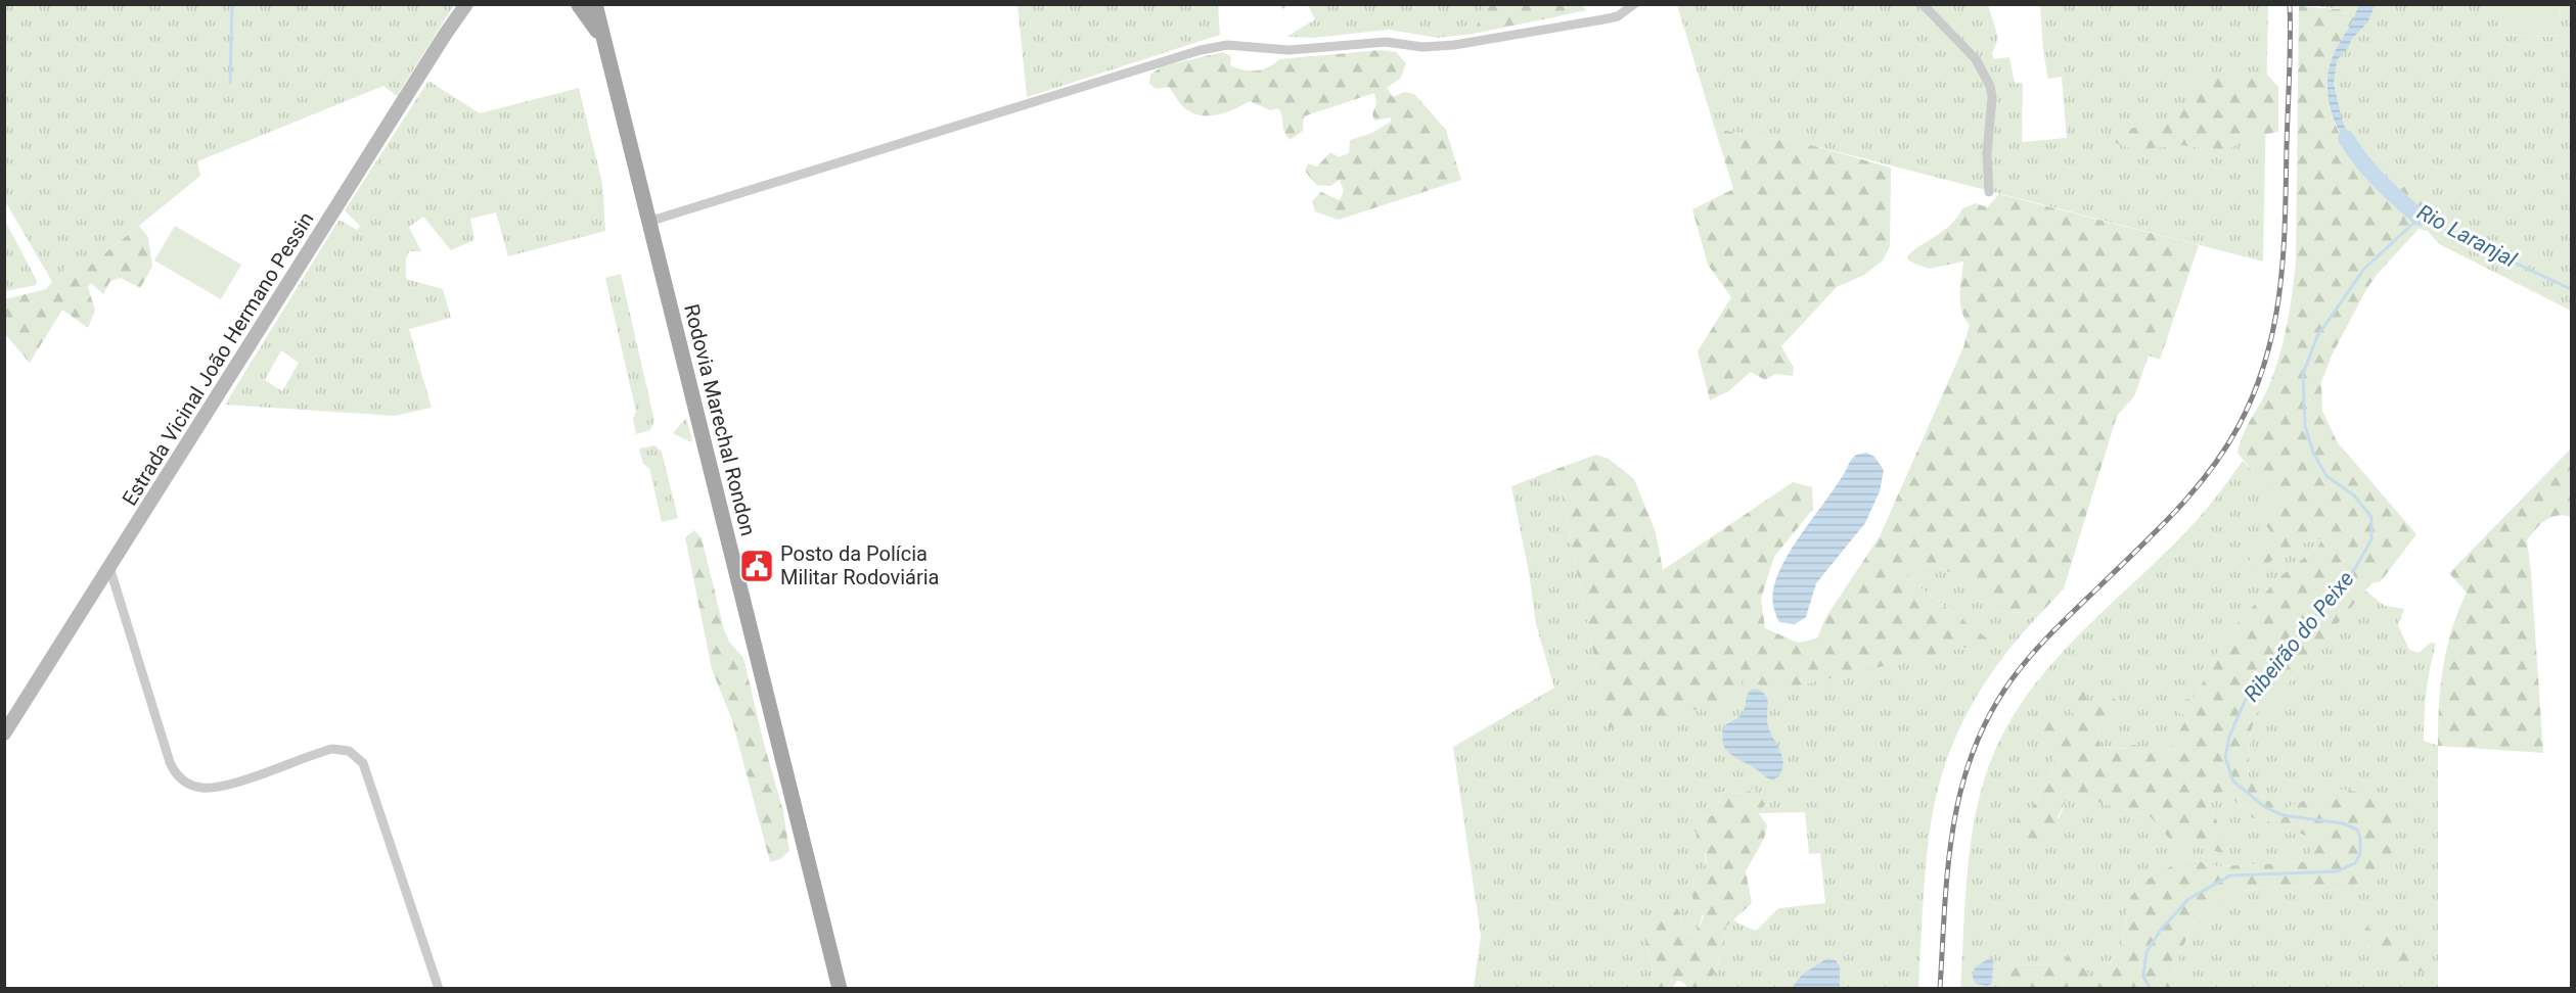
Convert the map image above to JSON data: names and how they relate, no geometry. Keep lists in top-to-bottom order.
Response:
{
  "streets": {
    "main road": ["Estrada Vicinal João Hermano Pessin", "Rodovia Marechal Rondon"]
  },
  "water": ["Rio Laranjal", "Ribeirão do Peixe"],
  "places": {
    "public building": ["Posto da Polícia Militar Rodoviária"]
  }
}
